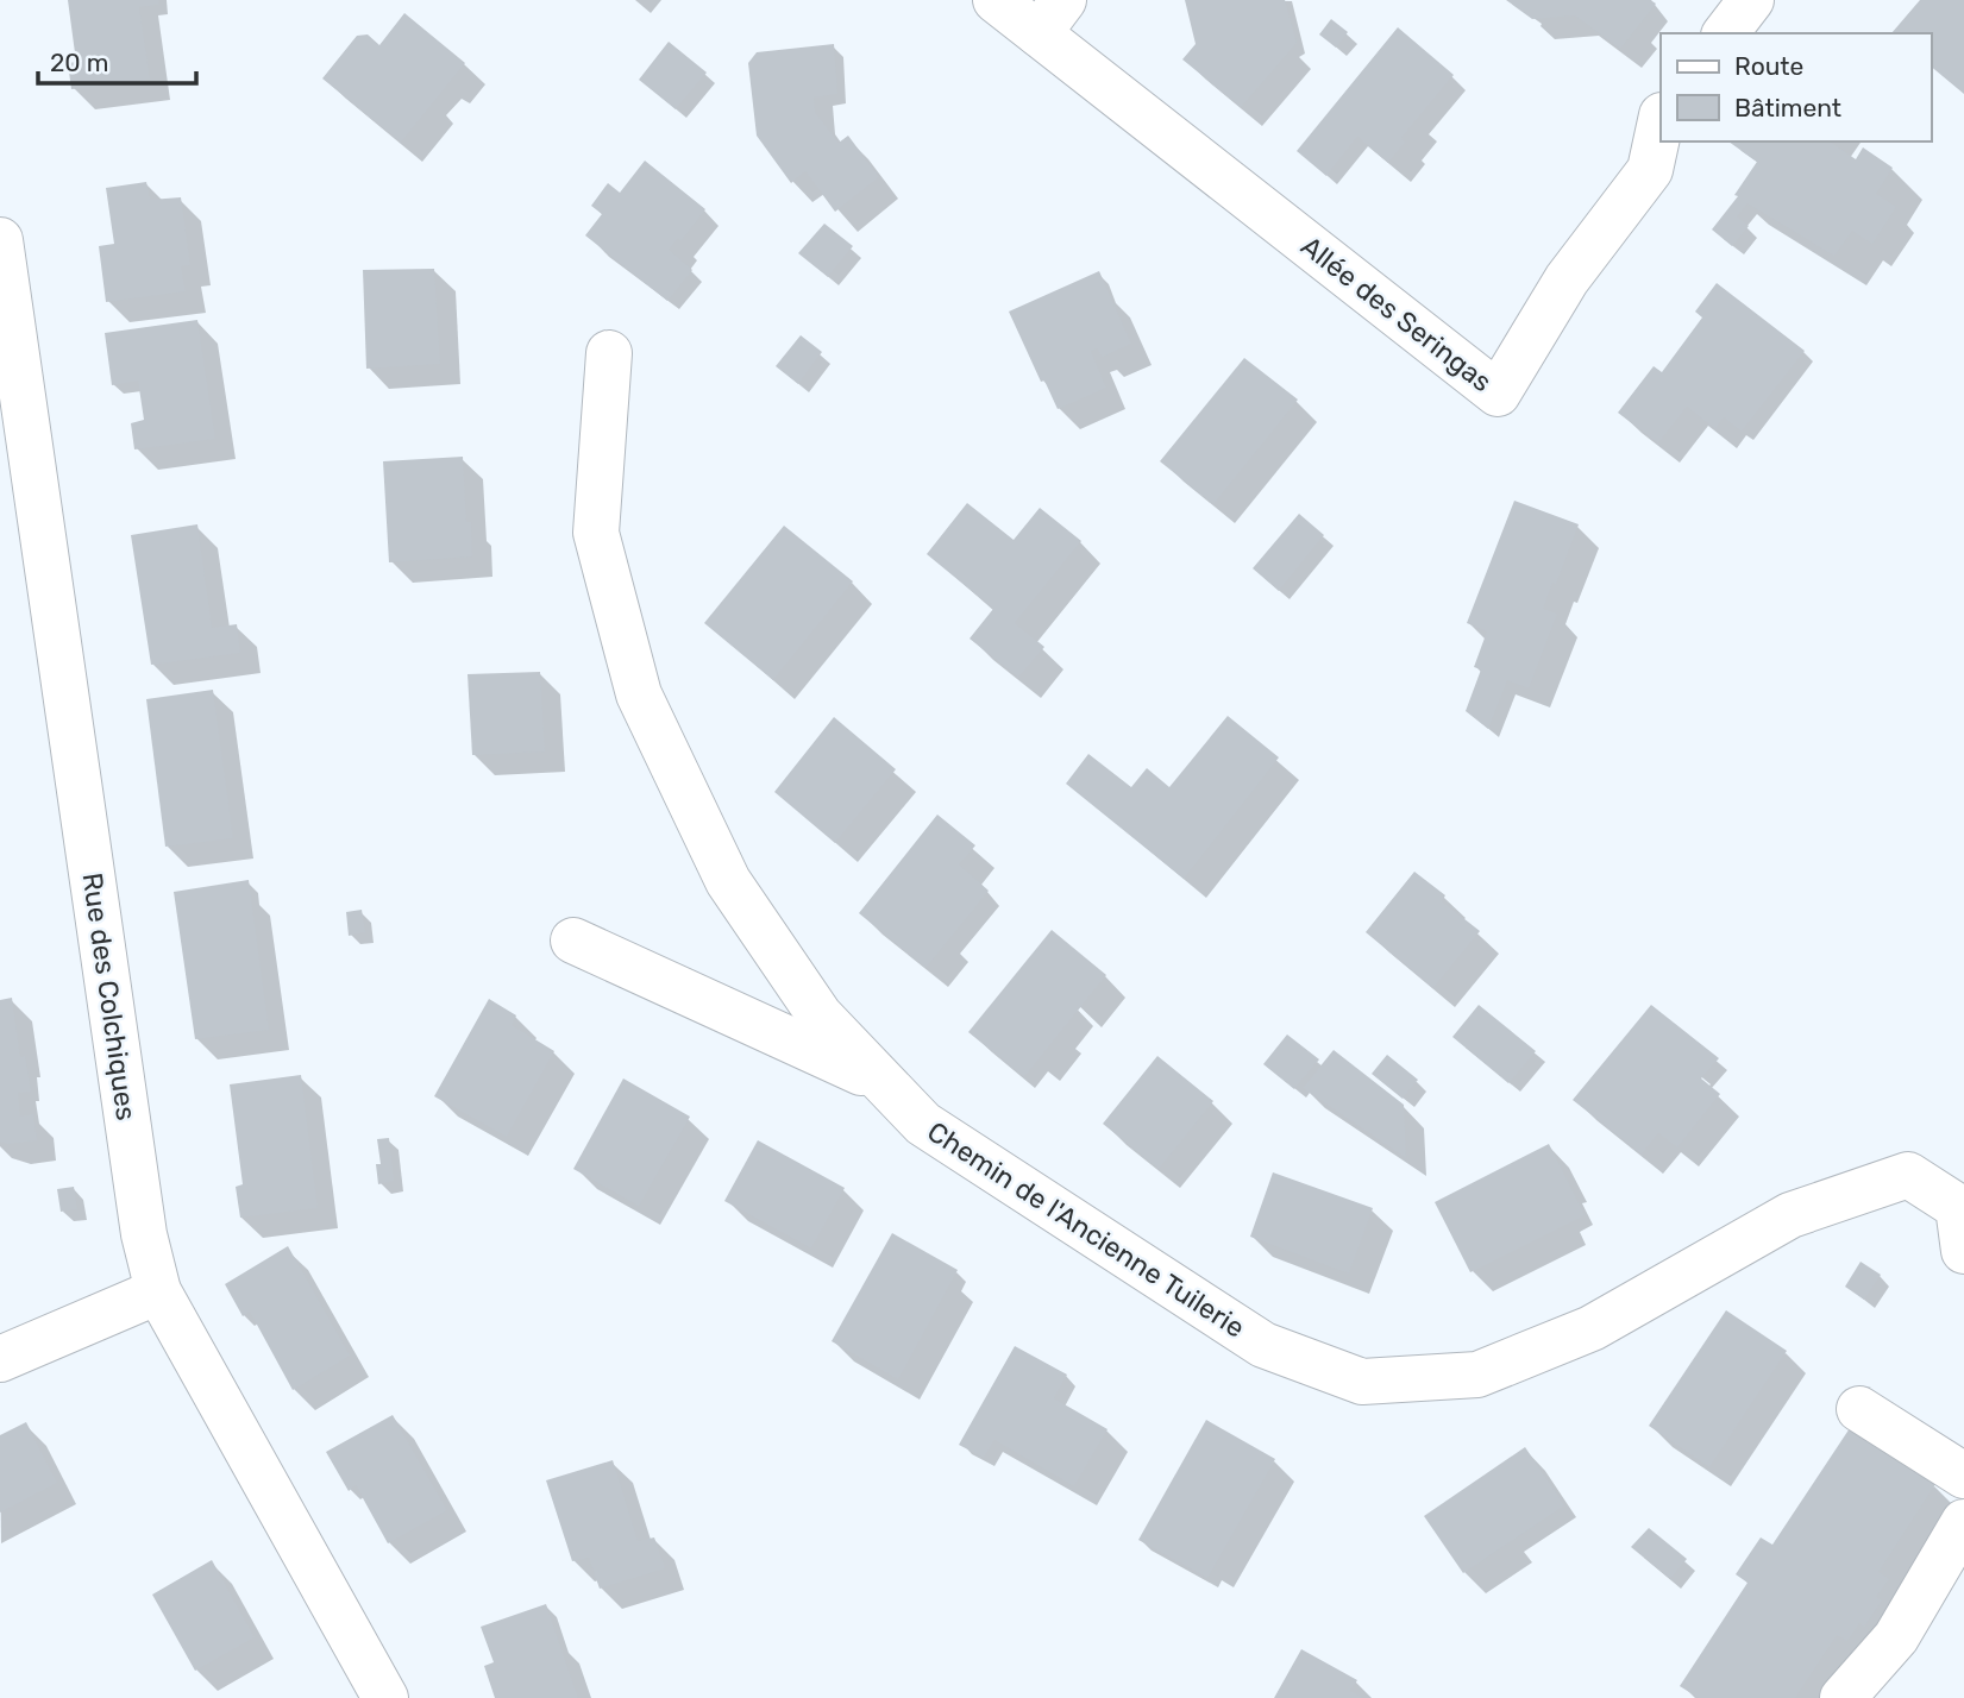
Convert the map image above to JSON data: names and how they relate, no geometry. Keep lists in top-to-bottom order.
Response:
{
  "streets": {
    "street": ["Allée des Seringas", "Rue des Colchiques", "Chemin de l'Ancienne Tuilerie"]
  },
  "legend": ["Route", "Bâtiment"],
  "scale_bar": "20 m"
}
